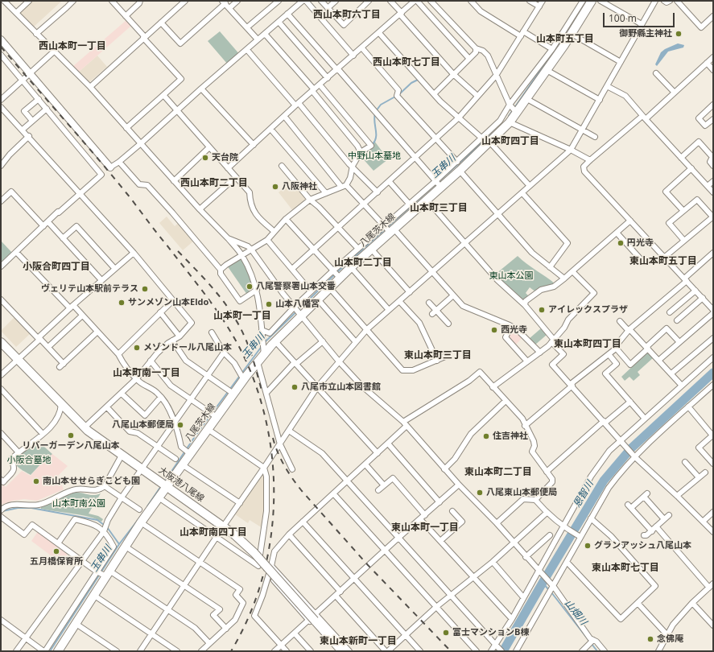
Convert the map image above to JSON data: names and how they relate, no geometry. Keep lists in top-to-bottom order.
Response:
{
  "streets": {
    "main road": ["八尾茨木線", "大阪港八尾線"]
  },
  "crossings": [
    ["八尾茨木線", "大阪港八尾線"]
  ],
  "districts": [
    "西山本町六丁目",
    "山本町五丁目",
    "西山本町一丁目",
    "西山本町七丁目",
    "山本町四丁目",
    "西山本町二丁目",
    "山本町三丁目",
    "東山本町五丁目",
    "山本町二丁目",
    "小阪合町四丁目",
    "山本町一丁目",
    "東山本町四丁目",
    "東山本町三丁目",
    "山本町南一丁目",
    "東山本町二丁目",
    "東山本町一丁目",
    "山本町南四丁目",
    "東山本町七丁目",
    "東山本新町一丁目"
  ],
  "water": ["玉串川", "恩智川", "山畑川"],
  "parks": [
    "中野山本墓地",
    "東山本公園",
    "小阪合墓地",
    "山本町南公園"
  ],
  "places": [
    "御野縣主神社",
    "天台院",
    "八阪神社",
    "円光寺",
    "八尾警察署山本交番",
    "ヴェリテ山本駅前テラス",
    "サンメゾン山本Eldo",
    "山本八幡宮",
    "アイレックスプラザ",
    "西光寺",
    "メゾンドール八尾山本",
    "八尾市立山本図書館",
    "八尾山本郵便局",
    "リバーガーデン八尾山本",
    "住吉神社",
    "南山本せせらぎこども園",
    "八尾東山本郵便局",
    "グランアッシュ八尾山本",
    "五月橋保育所",
    "富士マンションB棟",
    "念佛庵"
  ],
  "scale_bar": "100 m"
}
